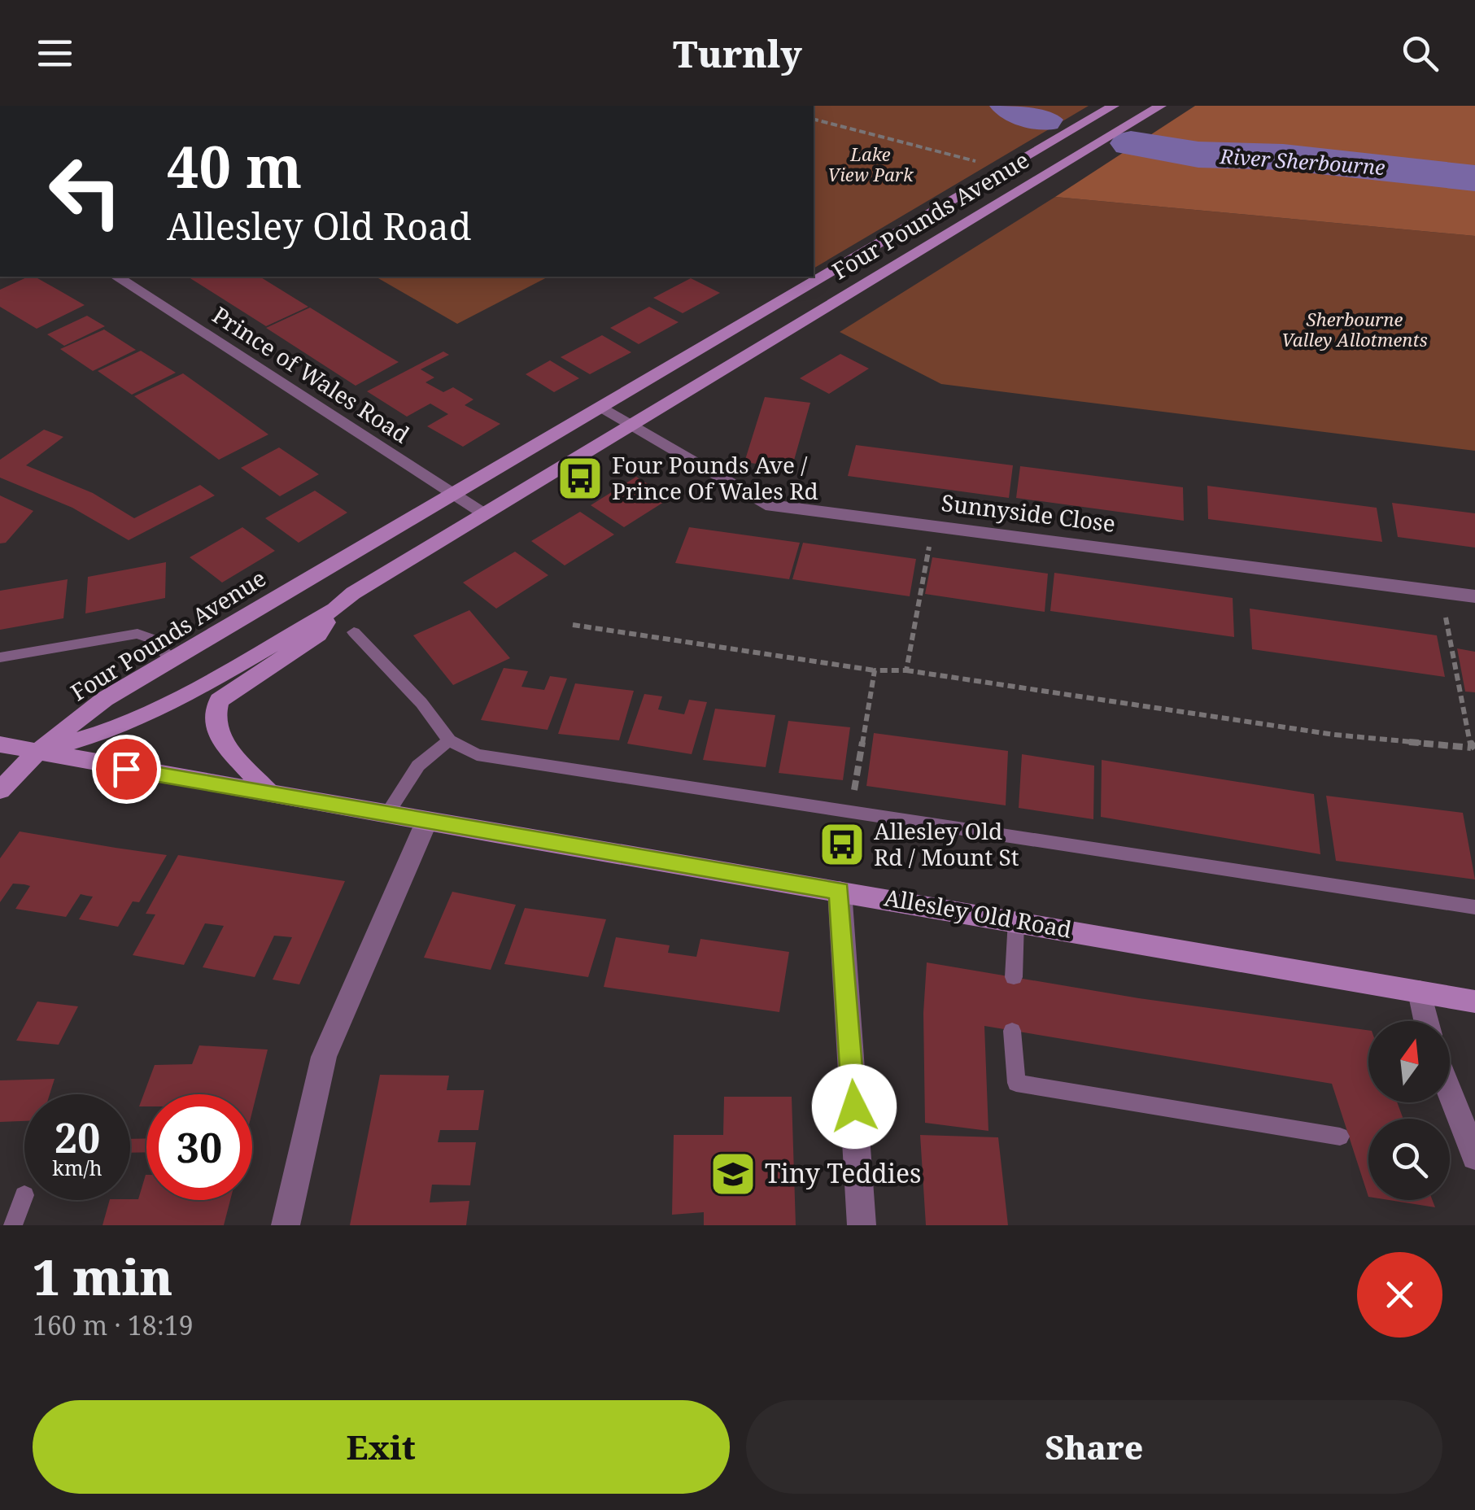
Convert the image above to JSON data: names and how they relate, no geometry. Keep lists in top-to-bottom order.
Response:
{
  "streets": {
    "main road": ["Four Pounds Avenue", "Allesley Old Road"],
    "street": ["Prince of Wales Road", "Sunnyside Close"]
  },
  "crossings": [
    ["Four Pounds Avenue", "Prince of Wales Road"],
    ["Four Pounds Avenue", "Sunnyside Close"],
    ["Four Pounds Avenue", "Allesley Old Road"]
  ],
  "water": ["River Sherbourne"],
  "parks": ["Lake View Park", "Sherbourne Valley Allotments"],
  "places": {
    "bus stop": ["Four Pounds Ave / Prince Of Wales Rd", "Allesley Old Rd / Mount St"],
    "school or university": ["Tiny Teddies"]
  },
  "north": "top",
  "page": {
    "header": "Turnly",
    "turn": ["40 m", "Allesley Old Road"],
    "speed": "20 km/h",
    "limit": "30",
    "heading": ["1 min", "160 m · 18:19"],
    "buttons": ["Exit", "Share"]
  }
}
